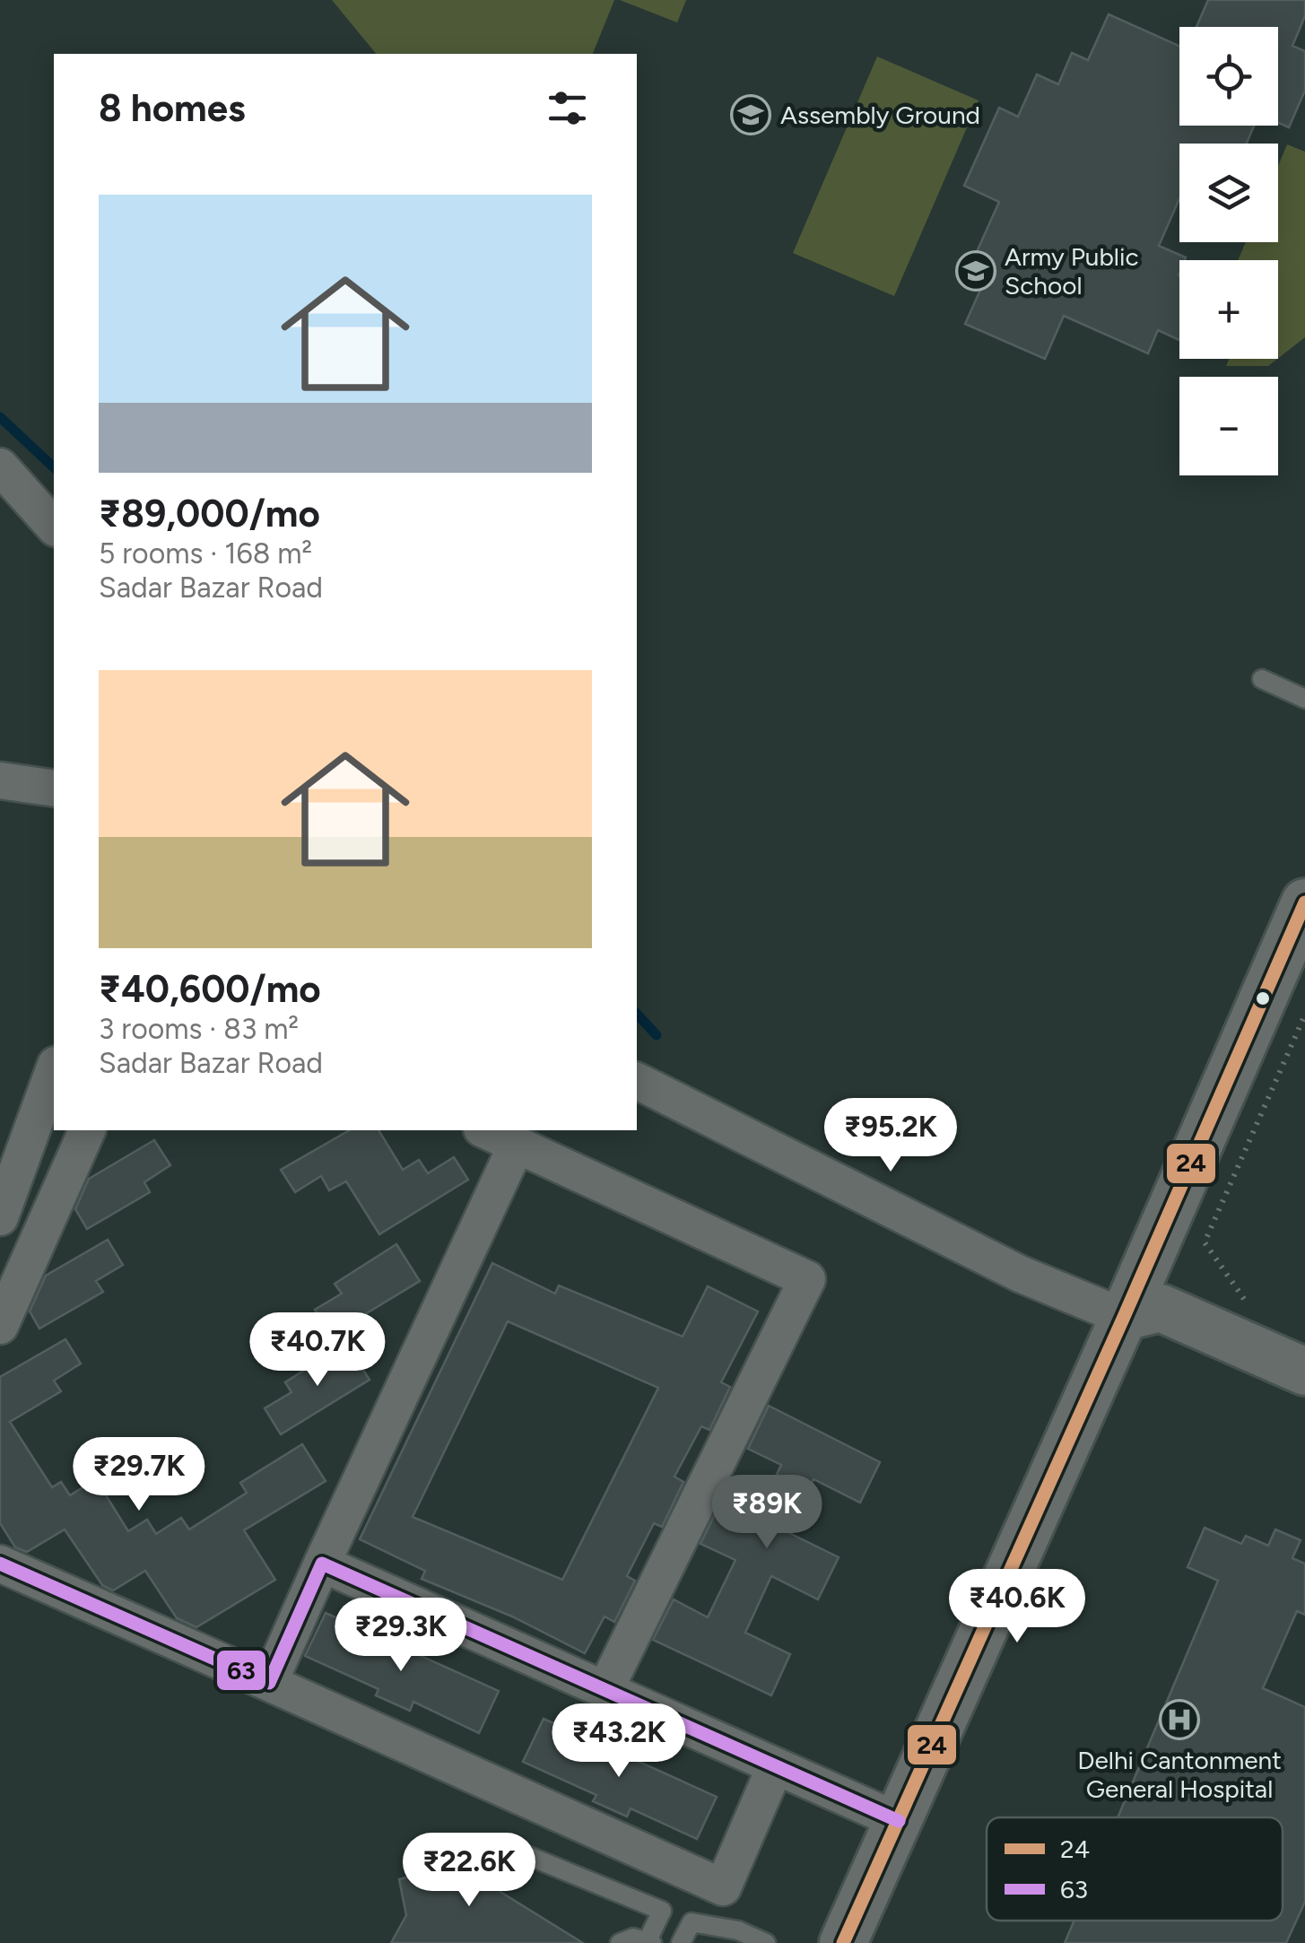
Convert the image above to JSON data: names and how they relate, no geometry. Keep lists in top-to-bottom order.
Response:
{
  "places": {
    "school or university": ["Assembly Ground", "Army Public School"],
    "hospital": ["Delhi Cantonment General Hospital"]
  },
  "lines": ["transit line 24", "transit line 63"],
  "legend": ["24", "63"],
  "page": {
    "map_buttons": ["+", "−"],
    "heading": "8 homes",
    "list": [
      {
        "name": "₹89,000/mo",
        "note": "5 rooms · 168 m² · Sadar Bazar Road"
      },
      {
        "name": "₹40,600/mo",
        "note": "3 rooms · 83 m² · Sadar Bazar Road"
      }
    ],
    "price": [
      "₹95.2K",
      "₹40.7K",
      "₹29.7K",
      "₹89K",
      "₹40.6K",
      "₹29.3K",
      "₹43.2K",
      "₹22.6K"
    ]
  }
}
